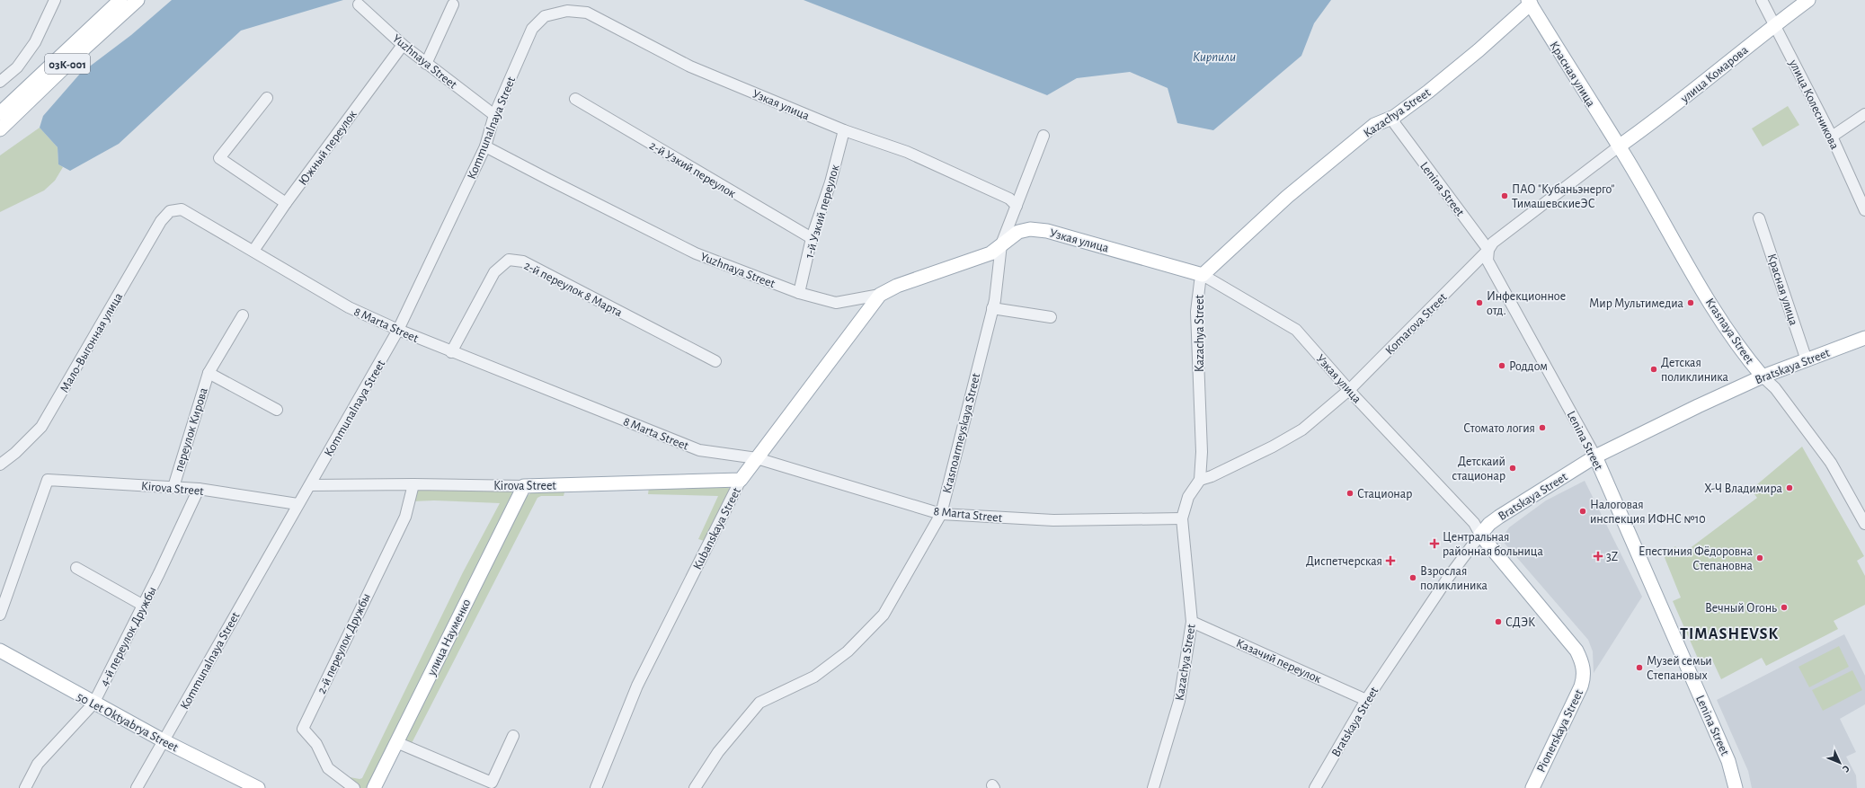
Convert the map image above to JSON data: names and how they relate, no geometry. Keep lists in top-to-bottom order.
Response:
{
  "streets": {
    "main road": [
      "Yuzhnaya Street",
      "03К-001",
      "Красная улица",
      "улица Комарова",
      "Узкая улица",
      "Kazachya Street",
      "Lenina Street",
      "Krasnaya Street",
      "Bratskaya Street",
      "Kirova Street",
      "Kubanskaya Street",
      "улица Науменко",
      "50 Let Oktyabrya Street",
      "Pionerskaya Street"
    ],
    "street": [
      "улица Колесникова",
      "Kommunalnaya Street",
      "Южный переулок",
      "2-й Узкий переулок",
      "1-й Узкий переулок",
      "2-й переулок 8 Марта",
      "Komarova Street",
      "8 Marta Street",
      "Мало-Выгонная улица",
      "переулок Кирова",
      "Krasnoarmeyskaya Street",
      "4-й переулок Дружбы",
      "2-й переулок Дружбы",
      "Казачий переулок"
    ]
  },
  "crossings": [
    ["Yuzhnaya Street", "Узкая улица"],
    ["Yuzhnaya Street", "Kommunalnaya Street"],
    ["Yuzhnaya Street", "Южный переулок"],
    ["Yuzhnaya Street", "1-й Узкий переулок"],
    ["Yuzhnaya Street", "Krasnoarmeyskaya Street"],
    ["Yuzhnaya Street", "Kubanskaya Street"],
    ["Красная улица", "улица Комарова"],
    ["Красная улица", "Kazachya Street"],
    ["Красная улица", "Komarova Street"],
    ["Красная улица", "Krasnaya Street"],
    ["Красная улица", "Bratskaya Street"],
    ["улица Комарова", "улица Колесникова"],
    ["улица Комарова", "Komarova Street"],
    ["улица Комарова", "Krasnaya Street"],
    ["Узкая улица", "Kazachya Street"],
    ["Узкая улица", "Kommunalnaya Street"],
    ["Узкая улица", "1-й Узкий переулок"],
    ["Узкая улица", "Komarova Street"],
    ["Узкая улица", "Bratskaya Street"],
    ["Узкая улица", "Krasnoarmeyskaya Street"],
    ["Узкая улица", "Pionerskaya Street"],
    ["Kazachya Street", "Lenina Street"],
    ["Kazachya Street", "Komarova Street"],
    ["Kazachya Street", "8 Marta Street"],
    ["Kazachya Street", "Казачий переулок"],
    ["Kommunalnaya Street", "8 Marta Street"],
    ["Kommunalnaya Street", "Kirova Street"],
    ["Kommunalnaya Street", "50 Let Oktyabrya Street"],
    ["Южный переулок", "8 Marta Street"],
    ["2-й Узкий переулок", "1-й Узкий переулок"],
    ["Lenina Street", "Komarova Street"],
    ["Lenina Street", "Bratskaya Street"],
    ["2-й переулок 8 Марта", "8 Marta Street"],
    ["Komarova Street", "Krasnaya Street"],
    ["8 Marta Street", "Мало-Выгонная улица"],
    ["8 Marta Street", "Krasnoarmeyskaya Street"],
    ["8 Marta Street", "Kubanskaya Street"],
    ["Krasnaya Street", "Bratskaya Street"],
    ["Bratskaya Street", "Казачий переулок"],
    ["переулок Кирова", "Kirova Street"],
    ["Kirova Street", "Kubanskaya Street"],
    ["Kirova Street", "4-й переулок Дружбы"],
    ["Kirova Street", "улица Науменко"],
    ["Kirova Street", "2-й переулок Дружбы"],
    ["4-й переулок Дружбы", "50 Let Oktyabrya Street"]
  ],
  "districts": ["TIMASHEVSK"],
  "water": ["Кирпили"],
  "places": {
    "other": [
      "ПАО \"Кубаньэнерго\" ТимашевскиеЭС",
      "Инфекционное отд.",
      "Мир Мультимедиа",
      "Роддом",
      "Детская поликлиника",
      "Стомато логия",
      "Детскаий стационар",
      "Х-Ч Владимира",
      "Стационар",
      "Налоговая инспекция ИФНС №10",
      "Епестиния Фёдоровна Степановна",
      "Взрослая поликлиника",
      "Вечный Огонь",
      "СДЭК",
      "Музей семьи Степановых"
    ],
    "health": ["Центральная районная больница", "3Z", "Диспетчерская"]
  },
  "north": "bottom right"
}
